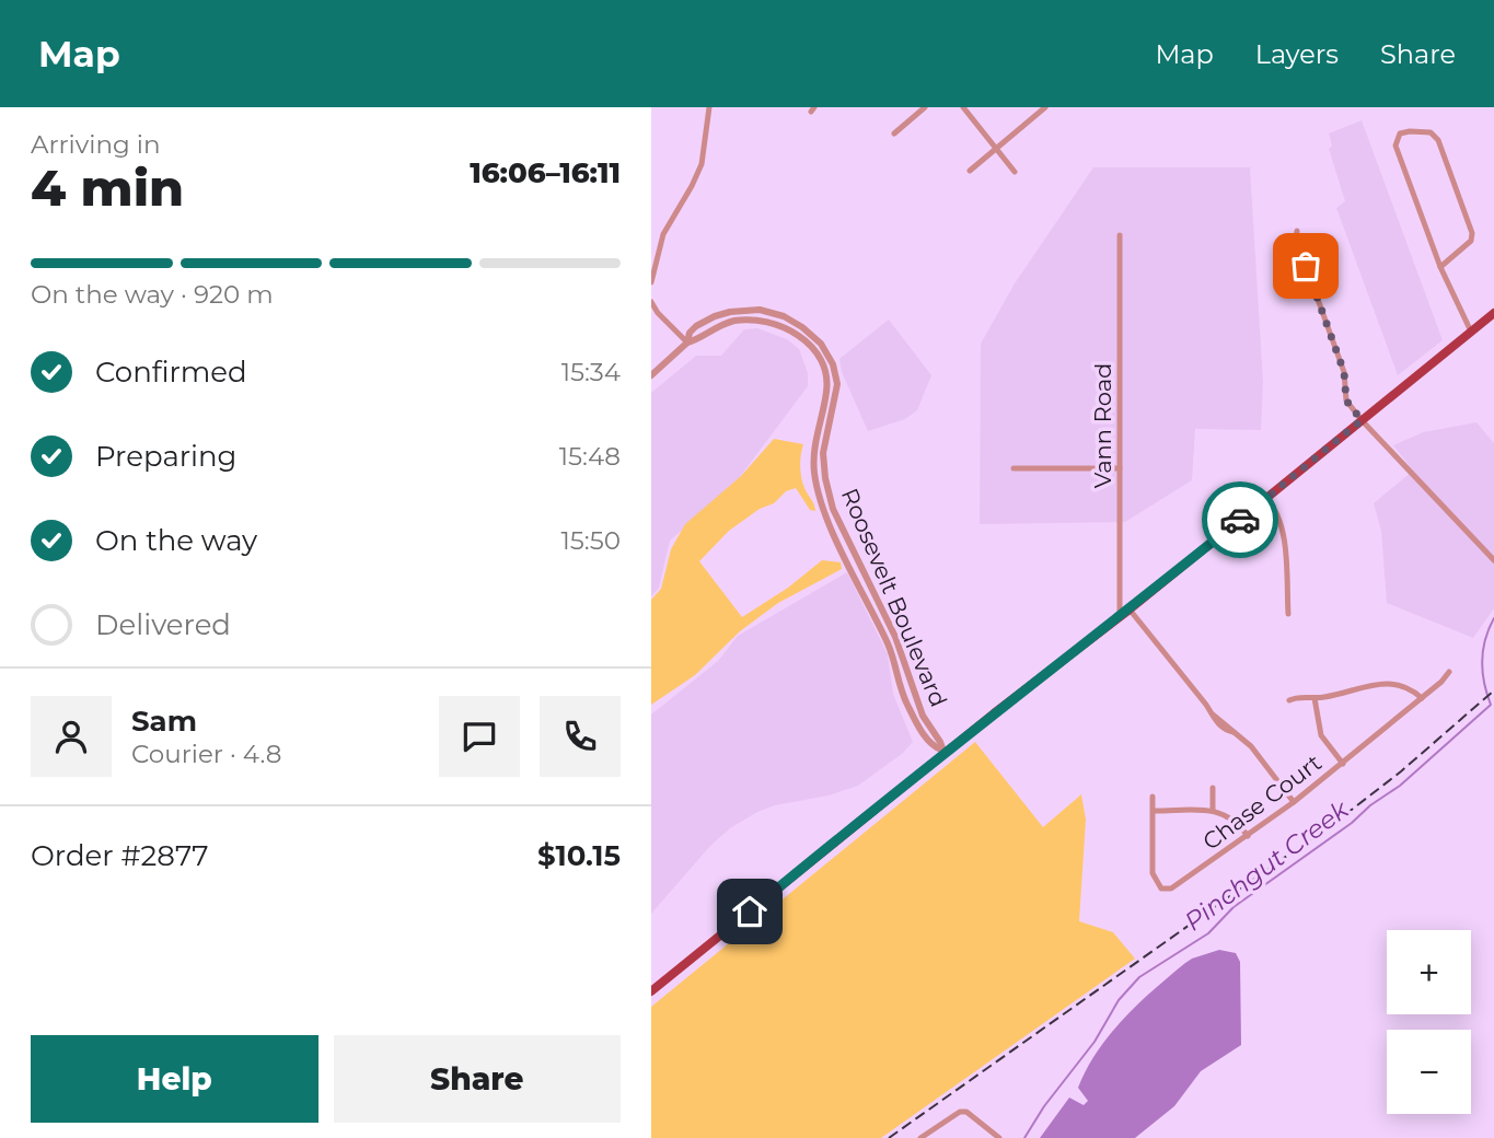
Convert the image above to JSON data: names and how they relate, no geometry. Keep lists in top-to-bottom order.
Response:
{
  "streets": {
    "street": ["Vann Road", "Roosevelt Boulevard", "Chase Court"]
  },
  "water": ["Pinchgut Creek"],
  "page": {
    "header": "Map",
    "nav": ["Map", "Layers", "Share"],
    "heading": ["4 min", "Arriving in", "16:06–16:11"],
    "panel": [
      "Sam",
      "Courier · 4.8",
      "Order #2877",
      "$10.15"
    ],
    "bar": "On the way · 920 m",
    "list": [
      ["Confirmed", "15:34"],
      ["Preparing", "15:48"],
      ["On the way", "15:50"],
      "Delivered"
    ],
    "map_buttons": ["+", "−"],
    "buttons": ["Help", "Share"]
  }
}
